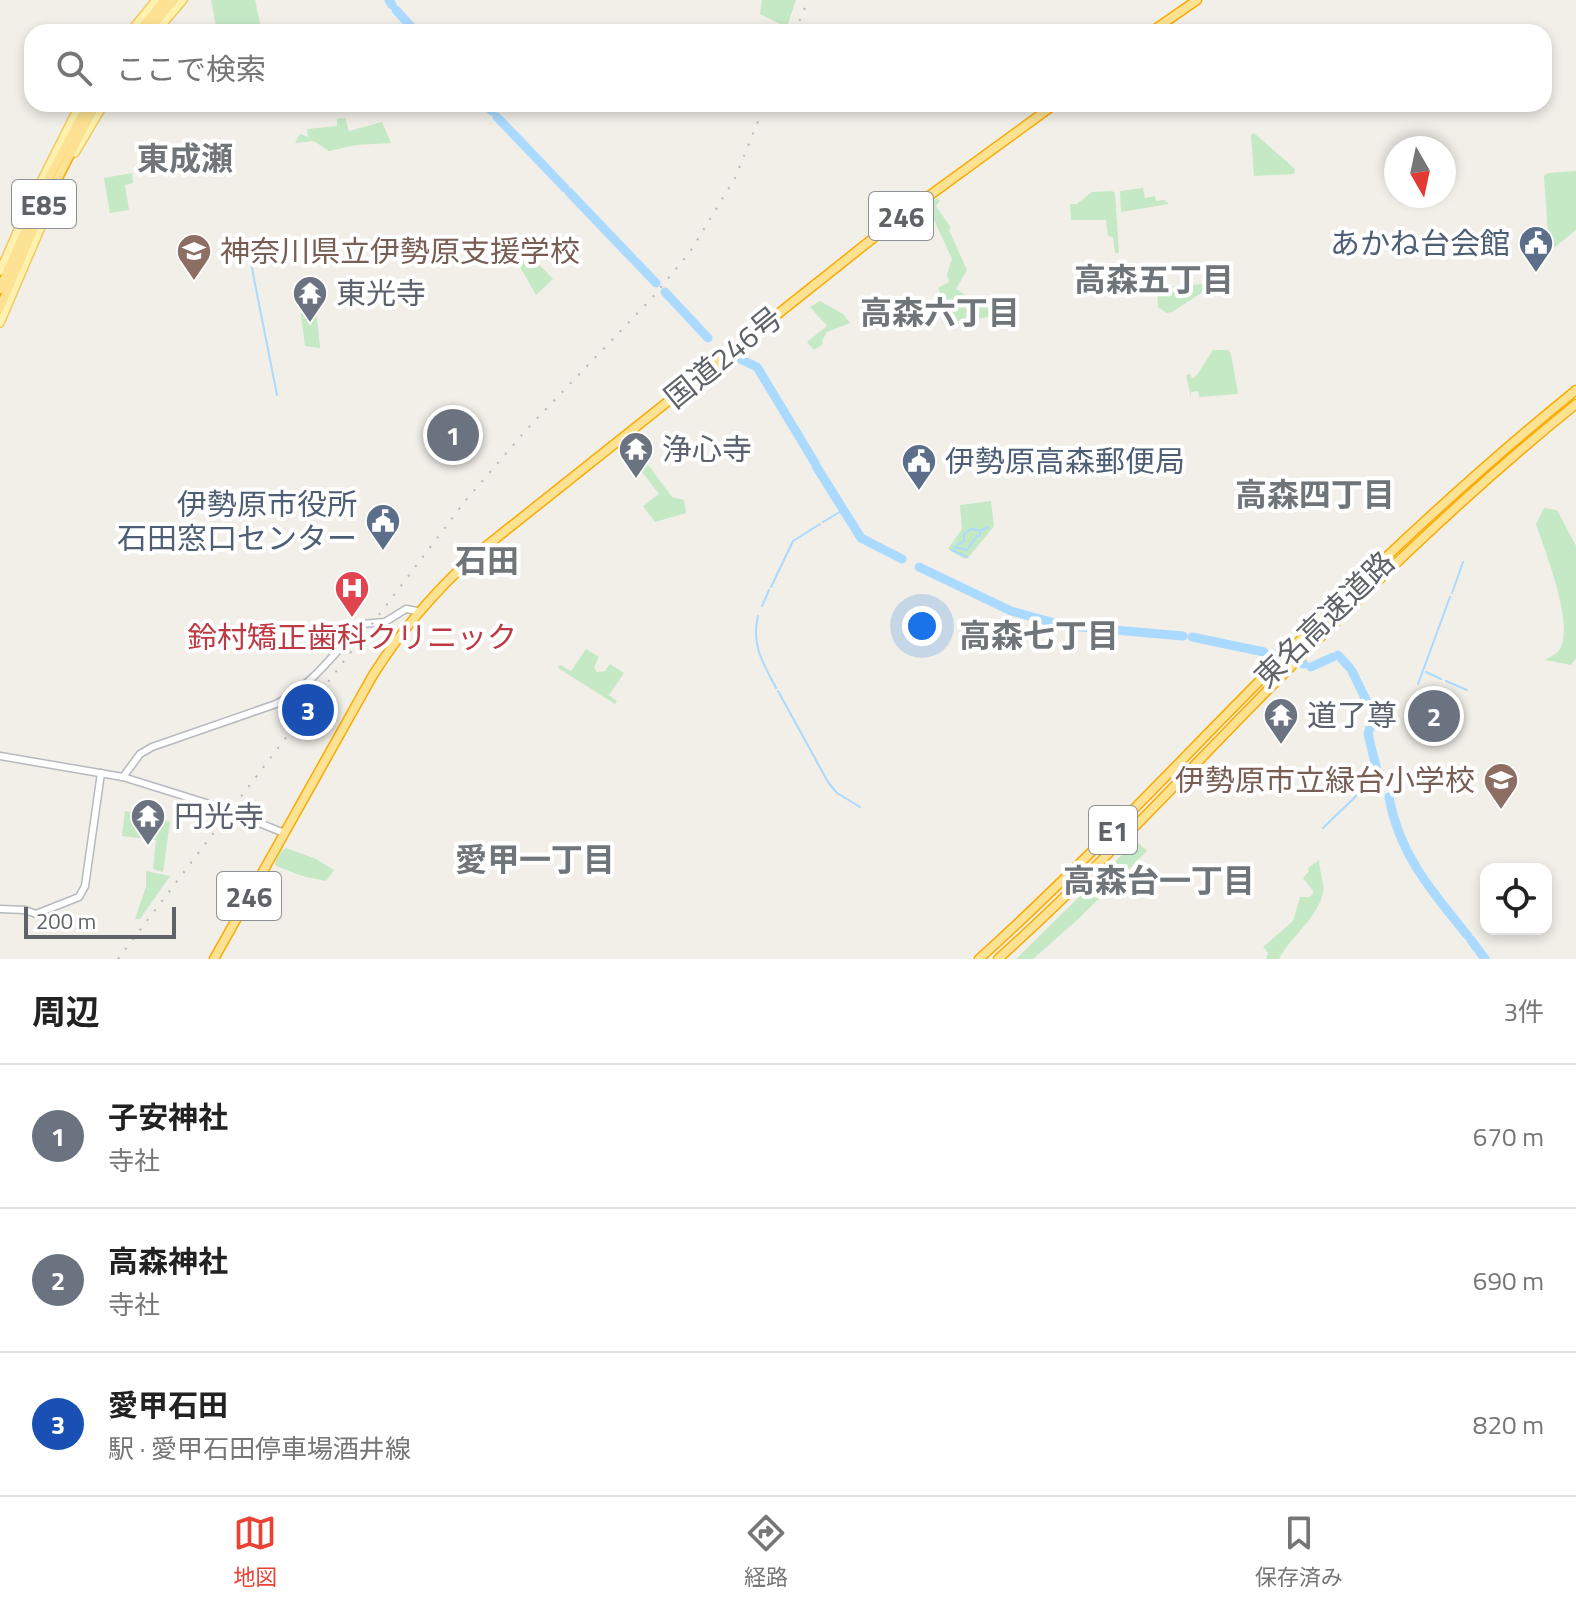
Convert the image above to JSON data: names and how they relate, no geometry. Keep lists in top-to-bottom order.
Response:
{
  "streets": {
    "highway": [
      "E85",
      "246",
      "国道246号",
      "東名高速道路",
      "E1"
    ]
  },
  "districts": [
    "東成瀬",
    "高森五丁目",
    "高森六丁目",
    "高森四丁目",
    "石田",
    "高森七丁目",
    "愛甲一丁目",
    "高森台一丁目"
  ],
  "places": {
    "public building": ["あかね台会館", "伊勢原高森郵便局", "伊勢原市役所 石田窓口センター"],
    "school or university": ["神奈川県立伊勢原支援学校", "伊勢原市立緑台小学校"],
    "temple": [
      "東光寺",
      "浄心寺",
      "道了尊",
      "円光寺"
    ],
    "hospital": ["鈴村矯正歯科クリニック"]
  },
  "scale_bar": "200 m",
  "north": "bottom",
  "page": {
    "search": "ここで検索",
    "pins": ["1", "3", "2"],
    "scale": "200 m",
    "heading": ["周辺", "3件"],
    "list": [
      {
        "mark": "1",
        "name": "子安神社",
        "note": "寺社",
        "value": "670 m"
      },
      {
        "mark": "2",
        "name": "高森神社",
        "note": "寺社",
        "value": "690 m"
      },
      {
        "mark": "3",
        "name": "愛甲石田",
        "note": "駅 · 愛甲石田停車場酒井線",
        "value": "820 m"
      }
    ],
    "nav": ["地図", "経路", "保存済み"]
  }
}
